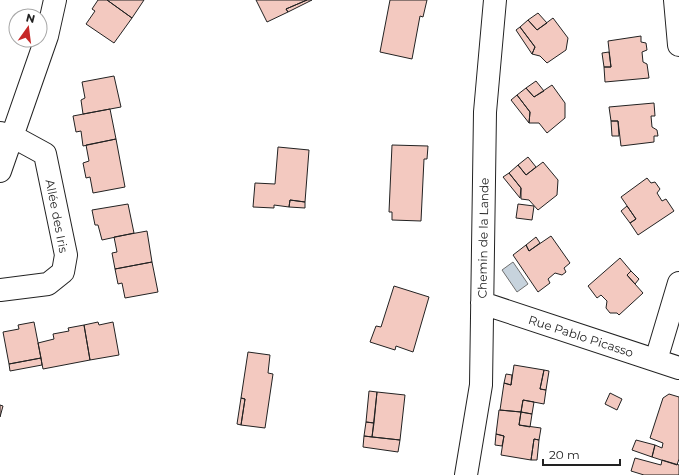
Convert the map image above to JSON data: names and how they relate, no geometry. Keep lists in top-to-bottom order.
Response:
{
  "streets": {
    "street": ["Allée des Iris", "Chemin de la Lande", "Rue Pablo Picasso"]
  },
  "crossings": [
    ["Chemin de la Lande", "Rue Pablo Picasso"]
  ],
  "scale_bar": "20 m",
  "north": "top"
}
